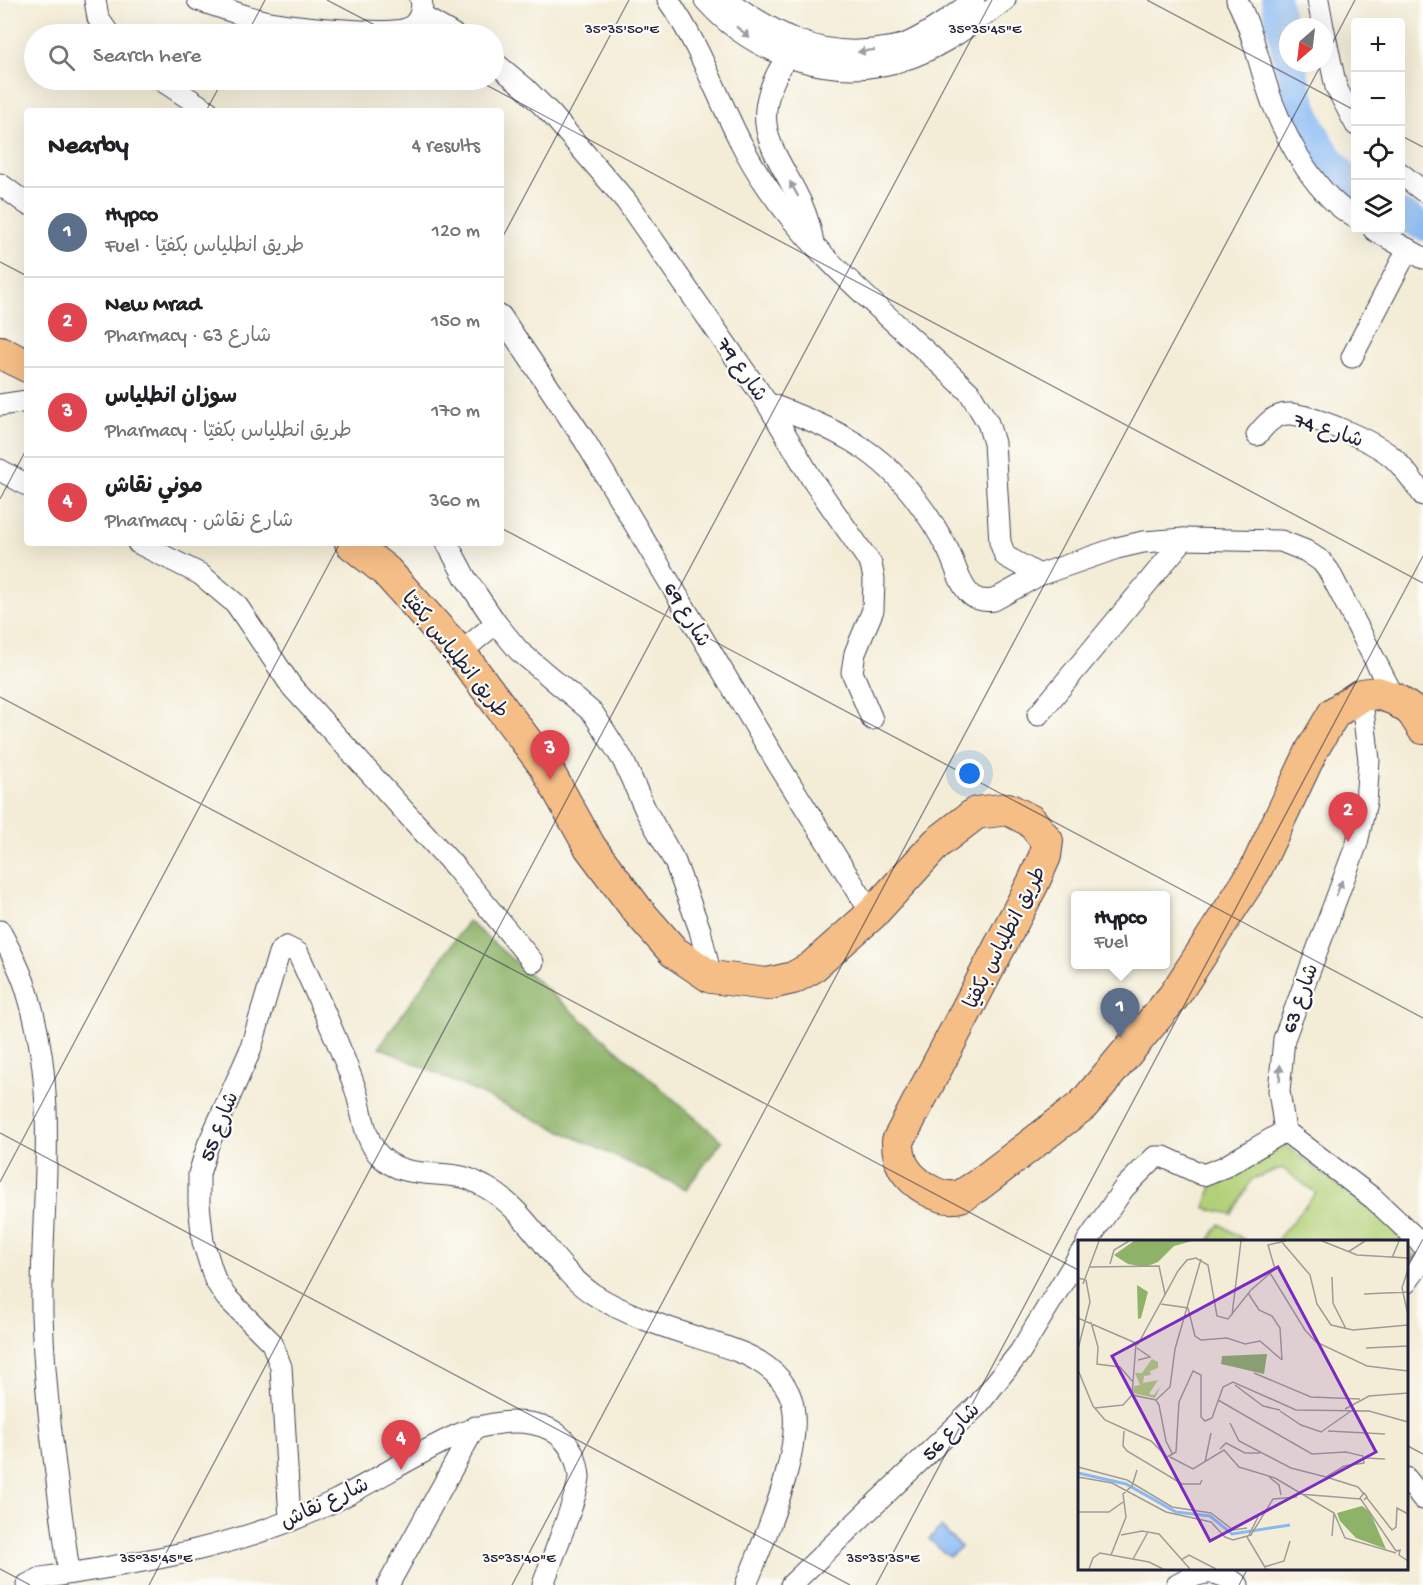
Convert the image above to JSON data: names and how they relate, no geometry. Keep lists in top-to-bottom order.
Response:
{
  "streets": {
    "highway": ["طريق انطلياس بكفيّا"],
    "street": [
      "شارع 79",
      "شارع 74",
      "شارع 69",
      "شارع 63",
      "شارع 55",
      "شارع 56",
      "شارع نقاش"
    ]
  },
  "crossings": [
    ["شارع 69", "طريق انطلياس بكفيّا"],
    ["طريق انطلياس بكفيّا", "شارع 63"],
    ["شارع 55", "شارع نقاش"]
  ],
  "one_way": ["شارع 63"],
  "north": "bottom left",
  "page": {
    "map_buttons": ["+", "−"],
    "search": "Search here",
    "heading": ["Nearby", "4 results"],
    "list": [
      {
        "mark": "1",
        "name": "Hypco",
        "note": "Fuel · طريق انطلياس بكفيّا",
        "value": "120 m"
      },
      {
        "mark": "2",
        "name": "New Mrad",
        "note": "Pharmacy · شارع 63",
        "value": "150 m"
      },
      {
        "mark": "3",
        "name": "سوزان انطلياس",
        "note": "Pharmacy · طريق انطلياس بكفيّا",
        "value": "170 m"
      },
      {
        "mark": "4",
        "name": "موني نقاش",
        "note": "Pharmacy · شارع نقاش",
        "value": "360 m"
      }
    ],
    "pins": [
      "3",
      "2",
      "1",
      "4"
    ],
    "popup": ["Hypco", "Fuel"]
  },
  "coordinates": [
    "35°35'50\"E",
    "35°35'45\"E",
    "35°35'40\"E",
    "35°35'35\"E"
  ]
}
